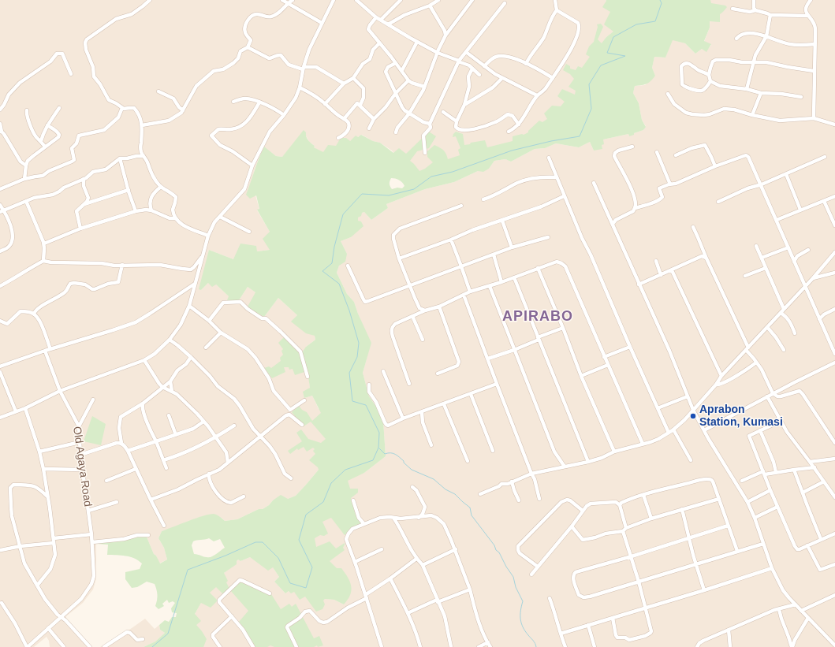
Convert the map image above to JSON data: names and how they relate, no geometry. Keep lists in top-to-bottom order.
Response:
{
  "streets": {
    "street": ["Old Agaya Road"]
  },
  "districts": ["APIRABO"],
  "places": ["Aprabon Station, Kumasi"]
}
